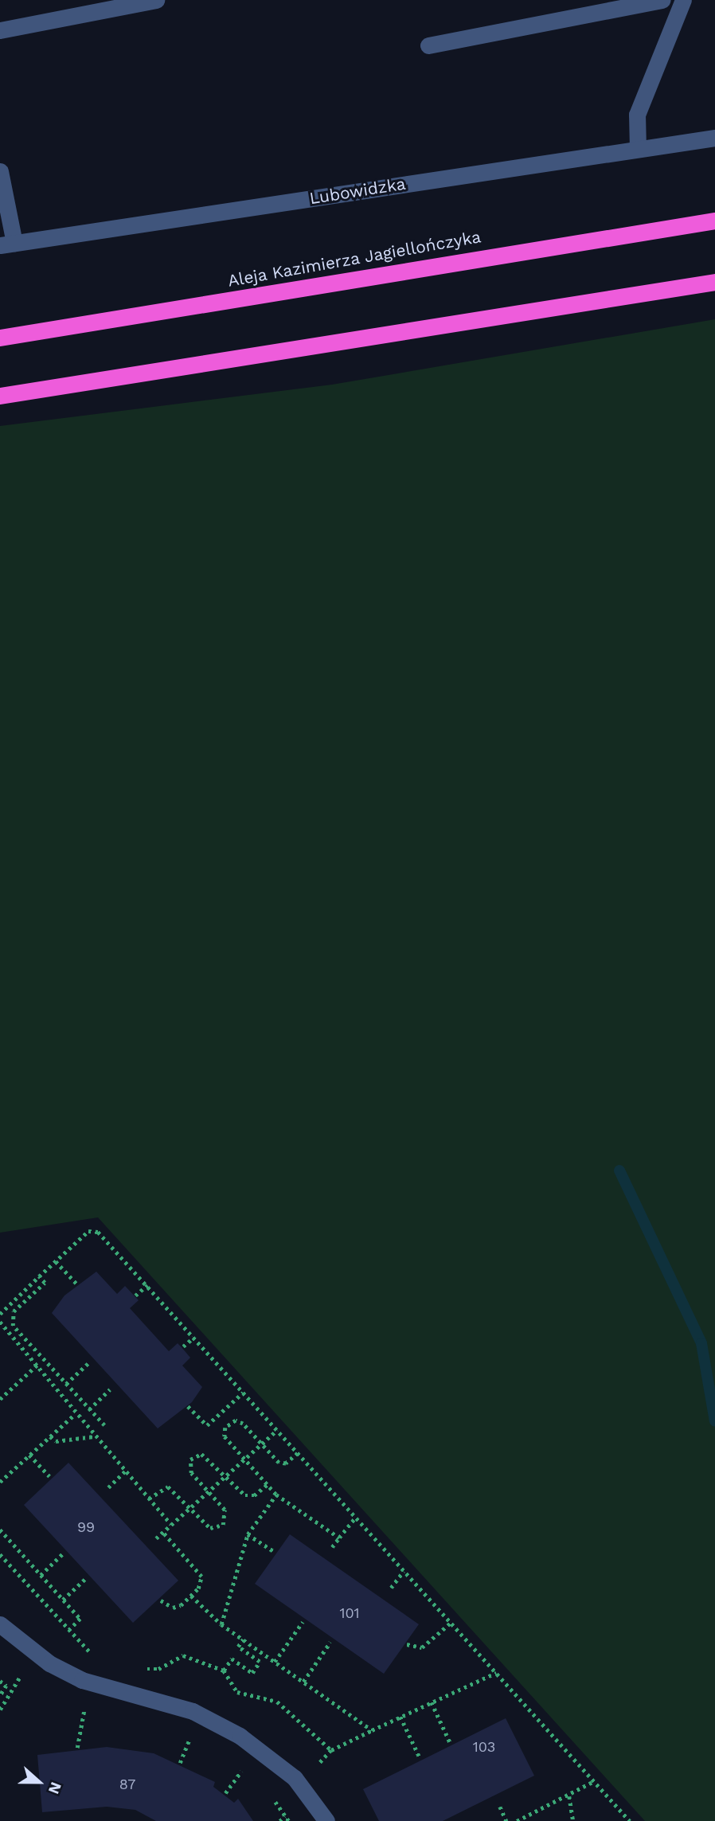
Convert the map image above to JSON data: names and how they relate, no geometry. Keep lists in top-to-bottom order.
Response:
{
  "streets": {
    "highway": ["Aleja Kazimierza Jagiellończyka"],
    "street": ["Lubowidzka"]
  },
  "house_numbers": [
    "99",
    "101",
    "103",
    "87"
  ],
  "north": "right"
}
